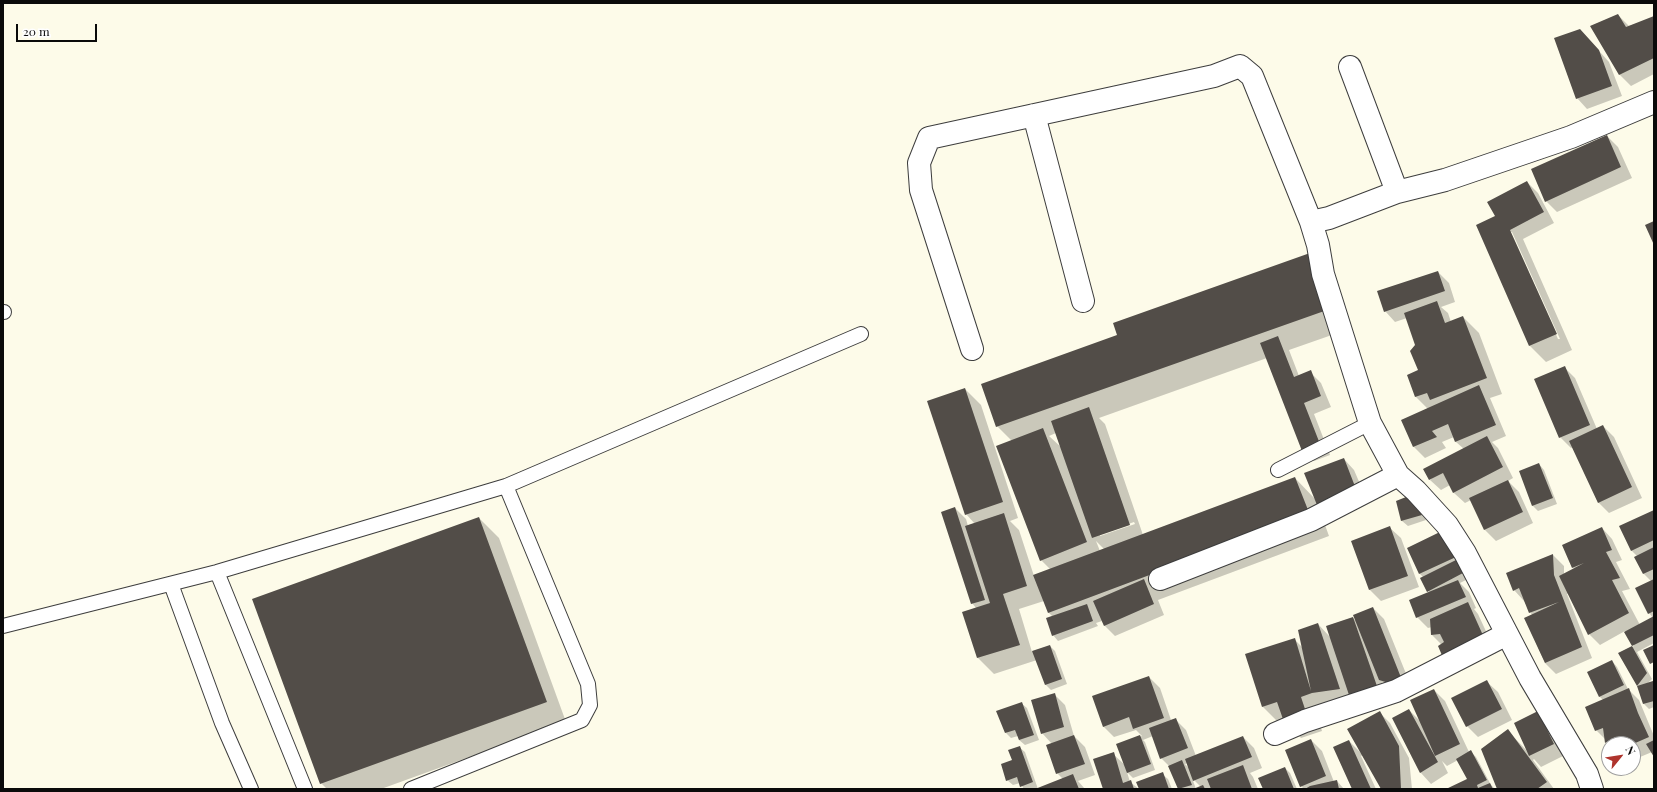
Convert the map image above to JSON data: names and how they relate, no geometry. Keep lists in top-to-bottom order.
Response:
{
  "scale_bar": "20 m",
  "north": "top right"
}
